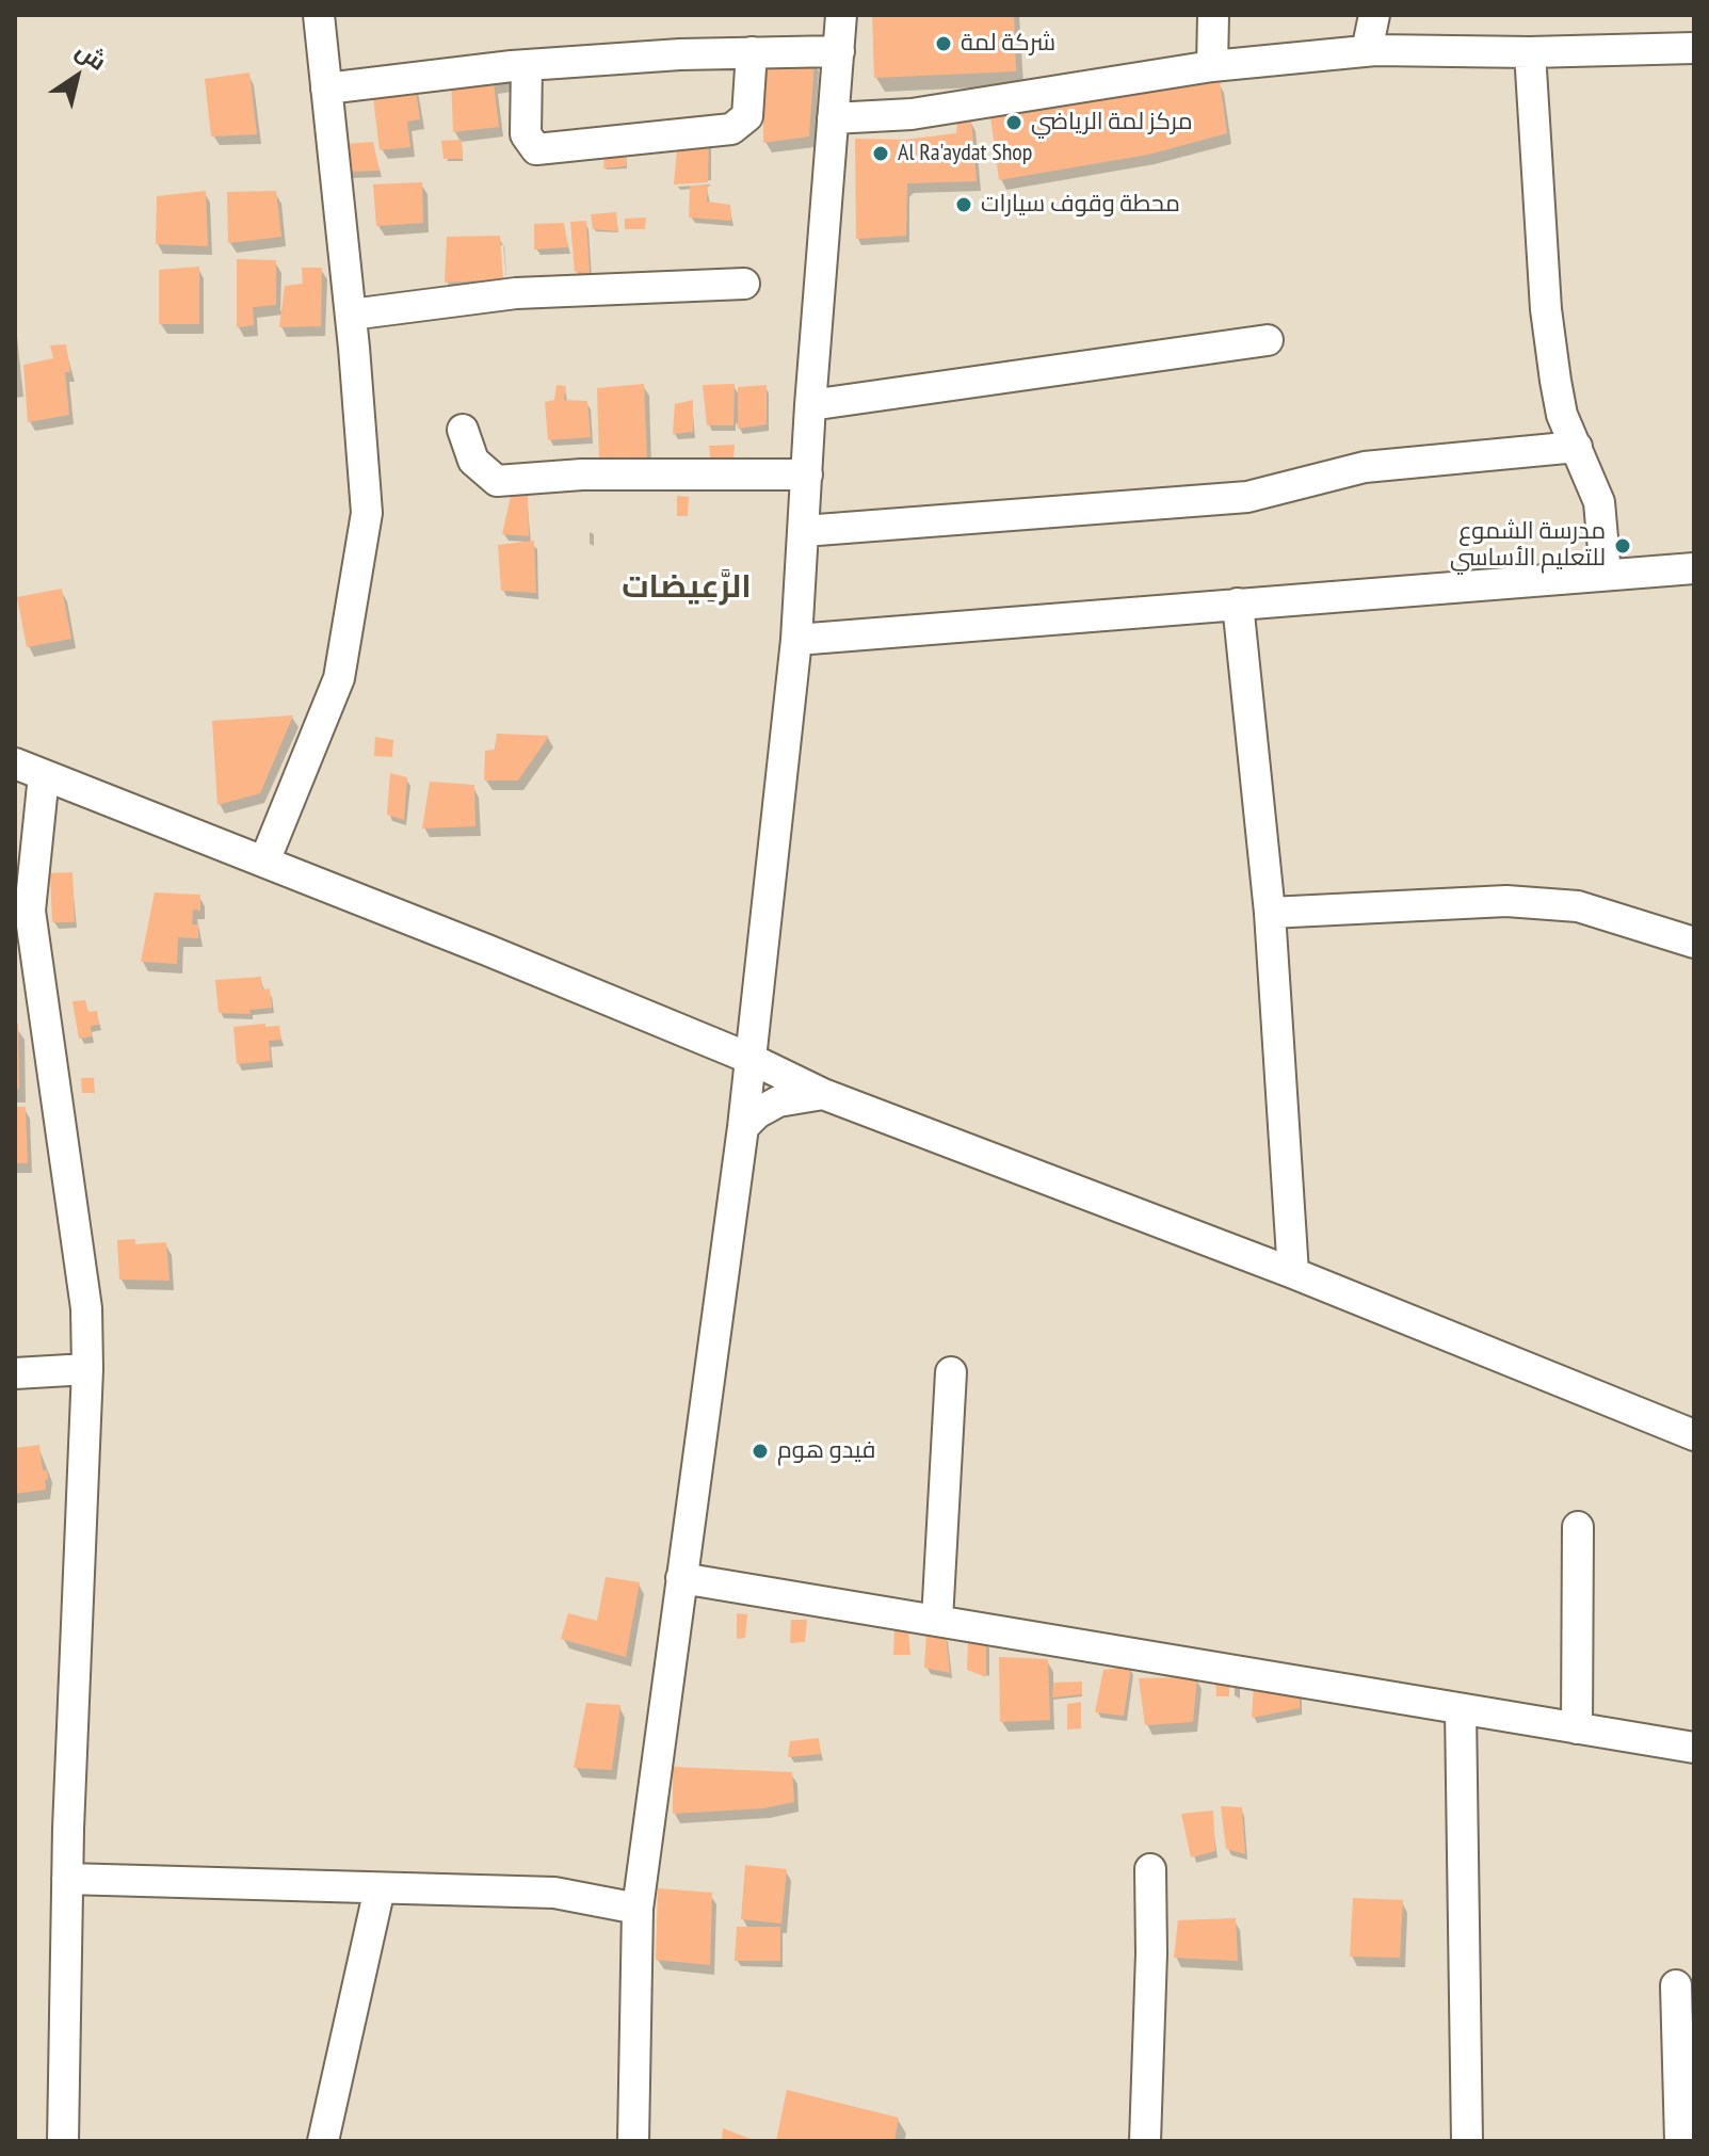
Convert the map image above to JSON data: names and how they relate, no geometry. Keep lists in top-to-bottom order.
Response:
{
  "districts": ["الرَّعِيضات"],
  "places": [
    "شركة لمة",
    "مركز لمة الرياضي",
    "Al Ra'aydat Shop",
    "محطة وقوف سيارات",
    "مدرسة الشموع للتعليم الأساسي",
    "فيدو هوم"
  ],
  "north": "top right"
}
